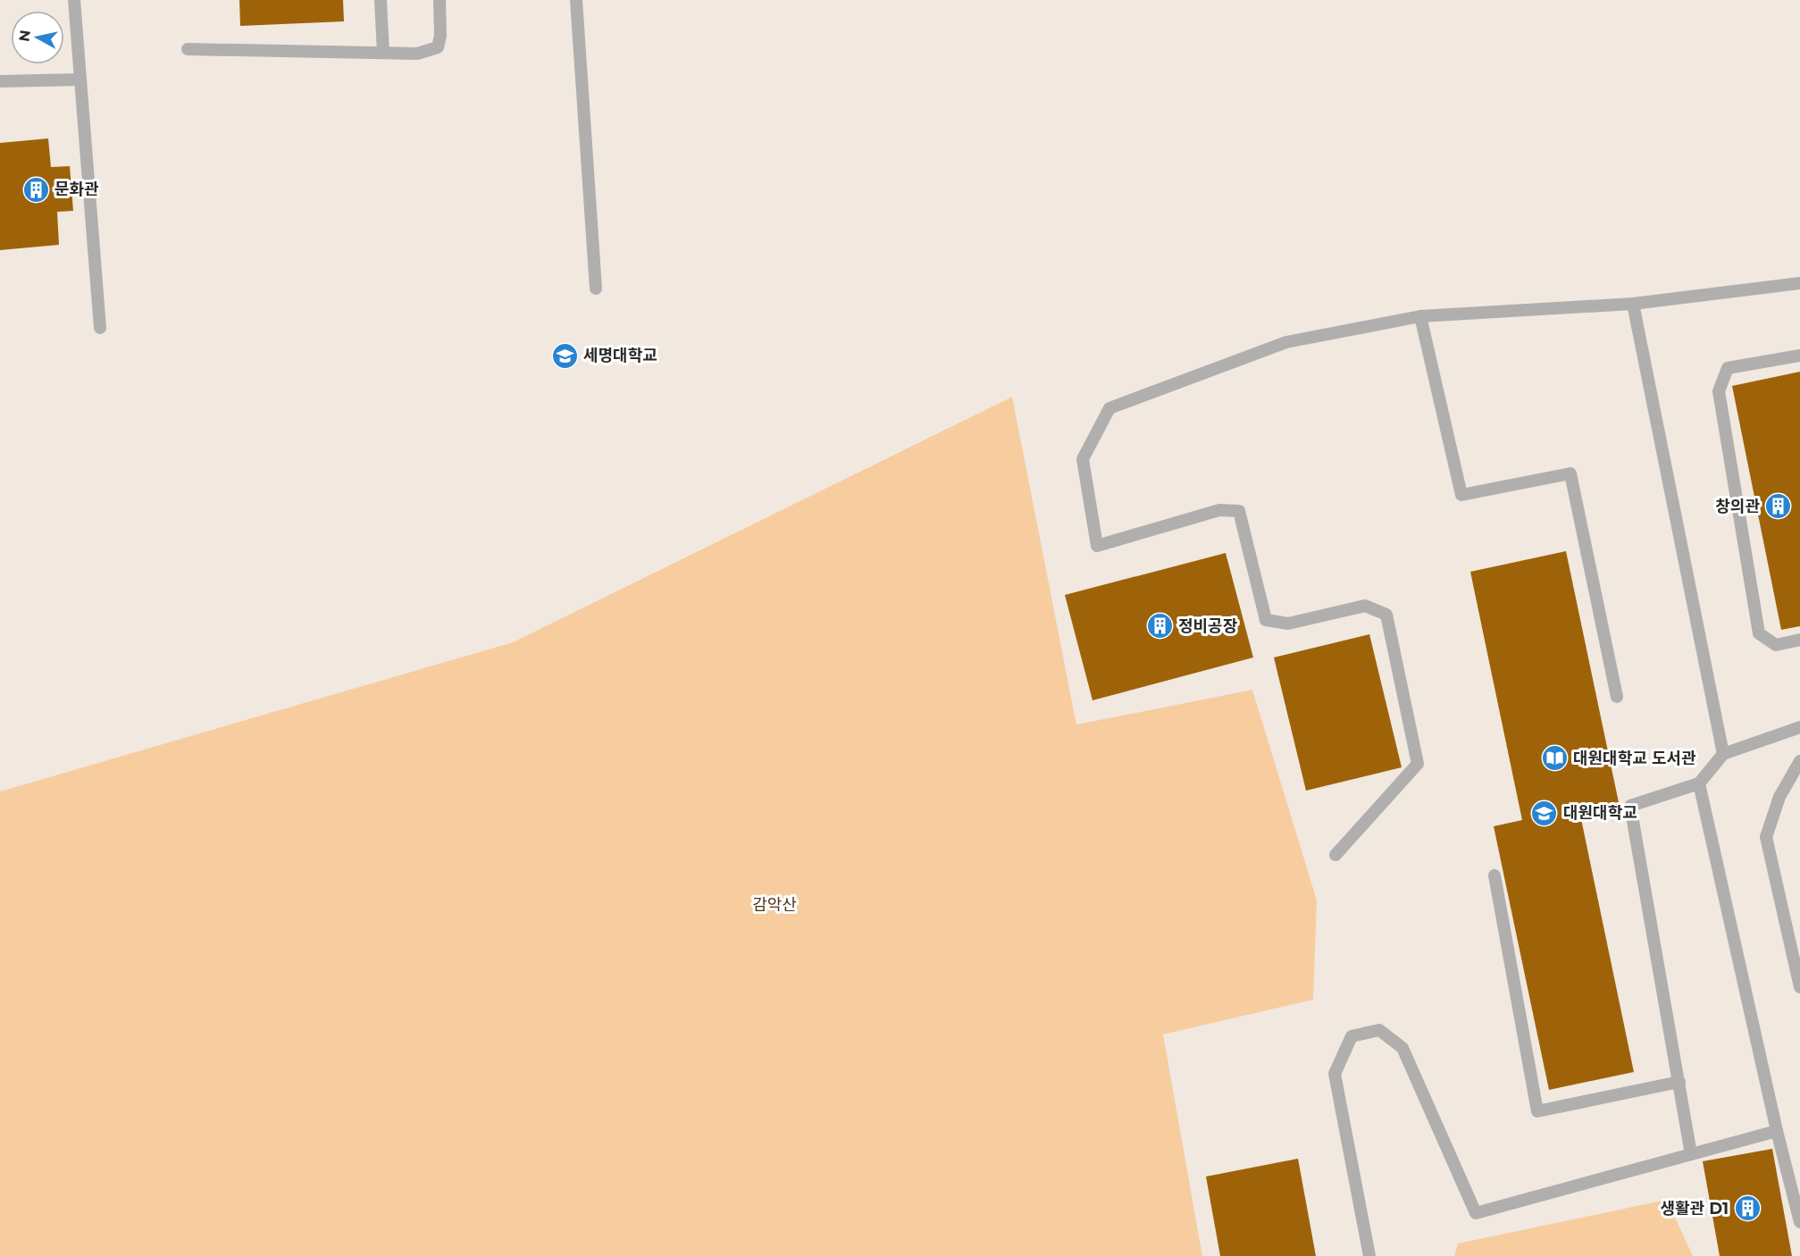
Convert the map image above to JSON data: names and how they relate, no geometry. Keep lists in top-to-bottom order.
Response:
{
  "parks": ["감악산"],
  "places": {
    "building": [
      "문화관",
      "창의관",
      "정비공장",
      "생활관 D1"
    ],
    "school or university": ["세명대학교", "대원대학교"],
    "library": ["대원대학교 도서관"]
  },
  "north": "left"
}
